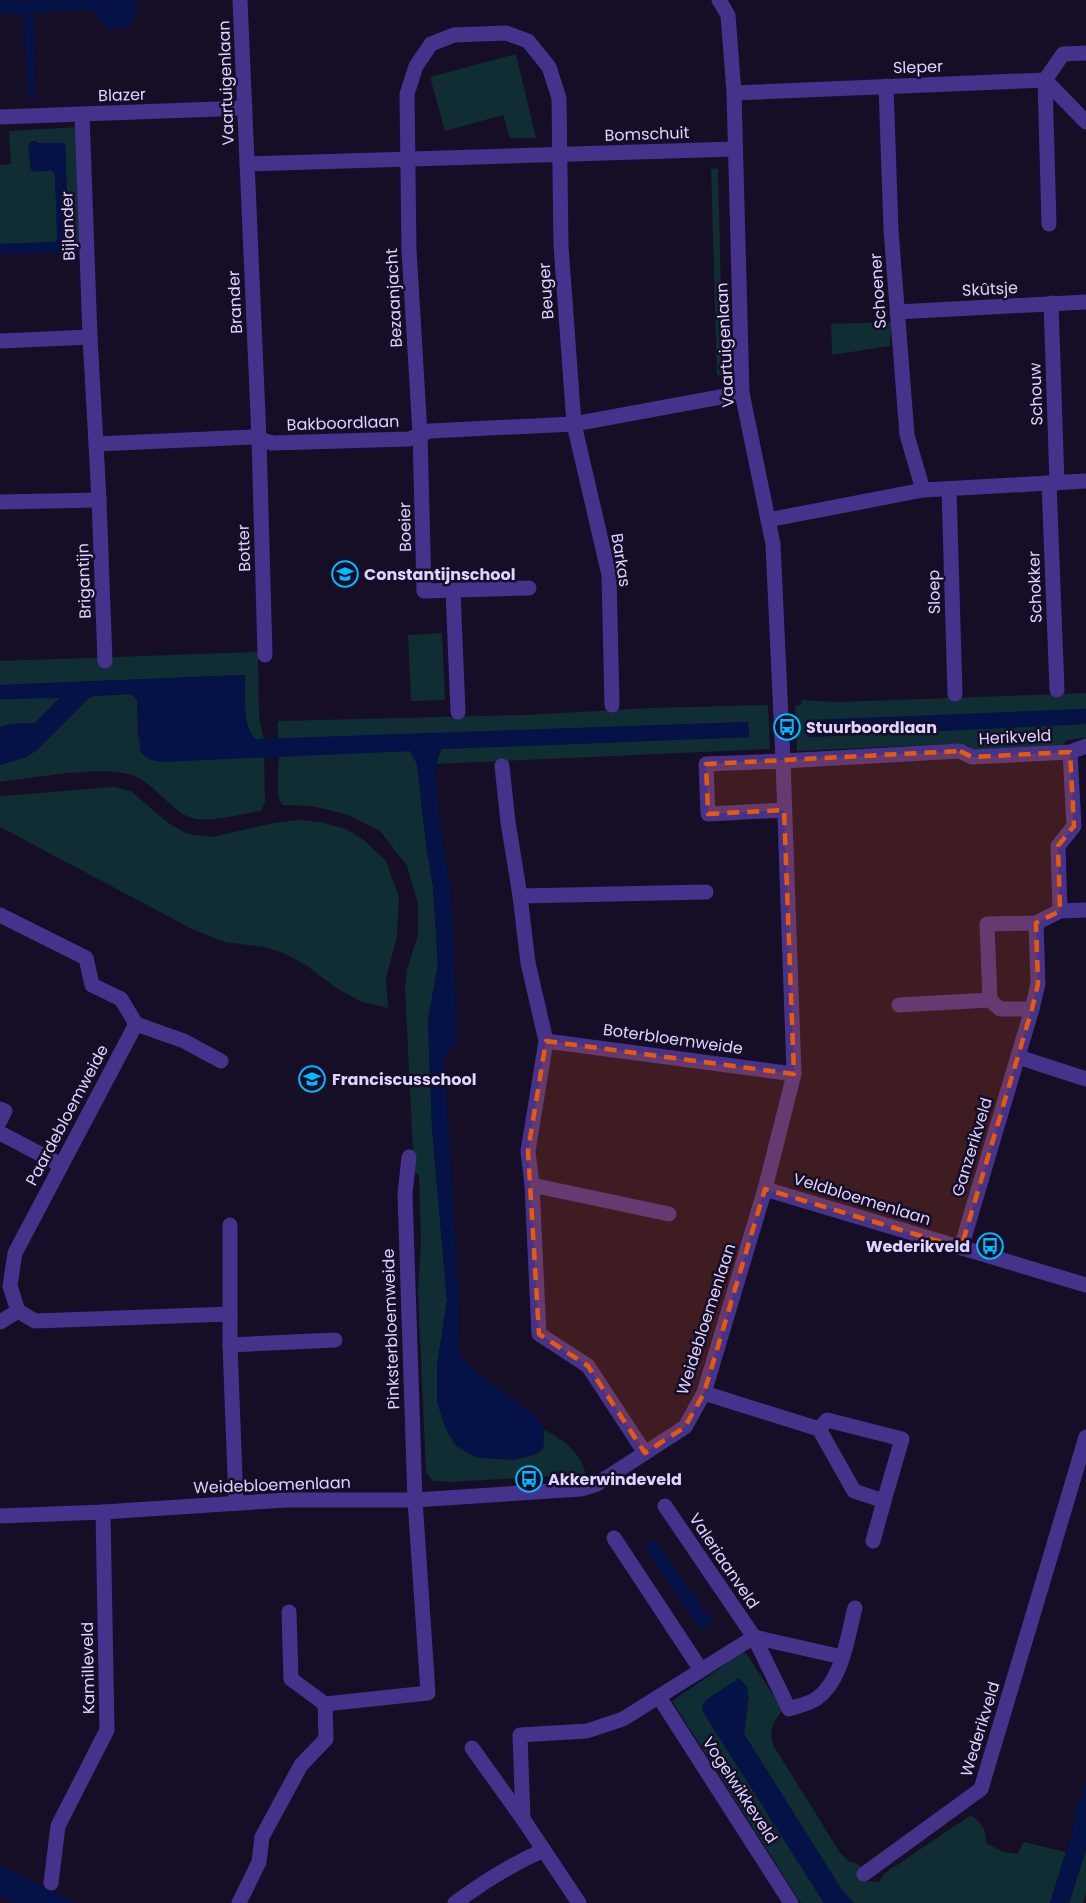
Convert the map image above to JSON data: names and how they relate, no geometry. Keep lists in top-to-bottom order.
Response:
{
  "streets": {
    "street": [
      "Sleper",
      "Vaartuigenlaan",
      "Blazer",
      "Bomschuit",
      "Bijlander",
      "Skûtsje",
      "Beuger",
      "Schoener",
      "Bezaanjacht",
      "Brander",
      "Schouw",
      "Bakboordlaan",
      "Boeier",
      "Botter",
      "Barkas",
      "Brigantijn",
      "Schokker",
      "Sloep",
      "Herikveld",
      "Boterbloemweide",
      "Paardebloemweide",
      "Ganzerikveld",
      "Veldbloemenlaan",
      "Weidebloemenlaan",
      "Pinksterbloemweide",
      "Valeriaanveld",
      "Kamilleveld",
      "Wederikveld",
      "Vogelwikkeveld"
    ]
  },
  "crossings": [
    ["Sleper", "Vaartuigenlaan"],
    ["Sleper", "Schoener"],
    ["Vaartuigenlaan", "Blazer"],
    ["Vaartuigenlaan", "Bomschuit"],
    ["Vaartuigenlaan", "Brander"],
    ["Vaartuigenlaan", "Bakboordlaan"],
    ["Vaartuigenlaan", "Herikveld"],
    ["Vaartuigenlaan", "Weidebloemenlaan"],
    ["Blazer", "Bijlander"],
    ["Bomschuit", "Beuger"],
    ["Bomschuit", "Bezaanjacht"],
    ["Bomschuit", "Brander"],
    ["Bijlander", "Bakboordlaan"],
    ["Skûtsje", "Schoener"],
    ["Skûtsje", "Schouw"],
    ["Beuger", "Bezaanjacht"],
    ["Beuger", "Bakboordlaan"],
    ["Beuger", "Barkas"],
    ["Bezaanjacht", "Bakboordlaan"],
    ["Bezaanjacht", "Boeier"],
    ["Brander", "Bakboordlaan"],
    ["Brander", "Botter"],
    ["Schouw", "Schokker"],
    ["Bakboordlaan", "Boeier"],
    ["Bakboordlaan", "Botter"],
    ["Bakboordlaan", "Barkas"],
    ["Herikveld", "Weidebloemenlaan"],
    ["Boterbloemweide", "Weidebloemenlaan"],
    ["Ganzerikveld", "Veldbloemenlaan"],
    ["Veldbloemenlaan", "Weidebloemenlaan"],
    ["Weidebloemenlaan", "Pinksterbloemweide"],
    ["Weidebloemenlaan", "Kamilleveld"]
  ],
  "places": {
    "school or university": ["Constantijnschool", "Franciscusschool"],
    "bus stop": ["Stuurboordlaan", "Wederikveld", "Akkerwindeveld"]
  }
}
